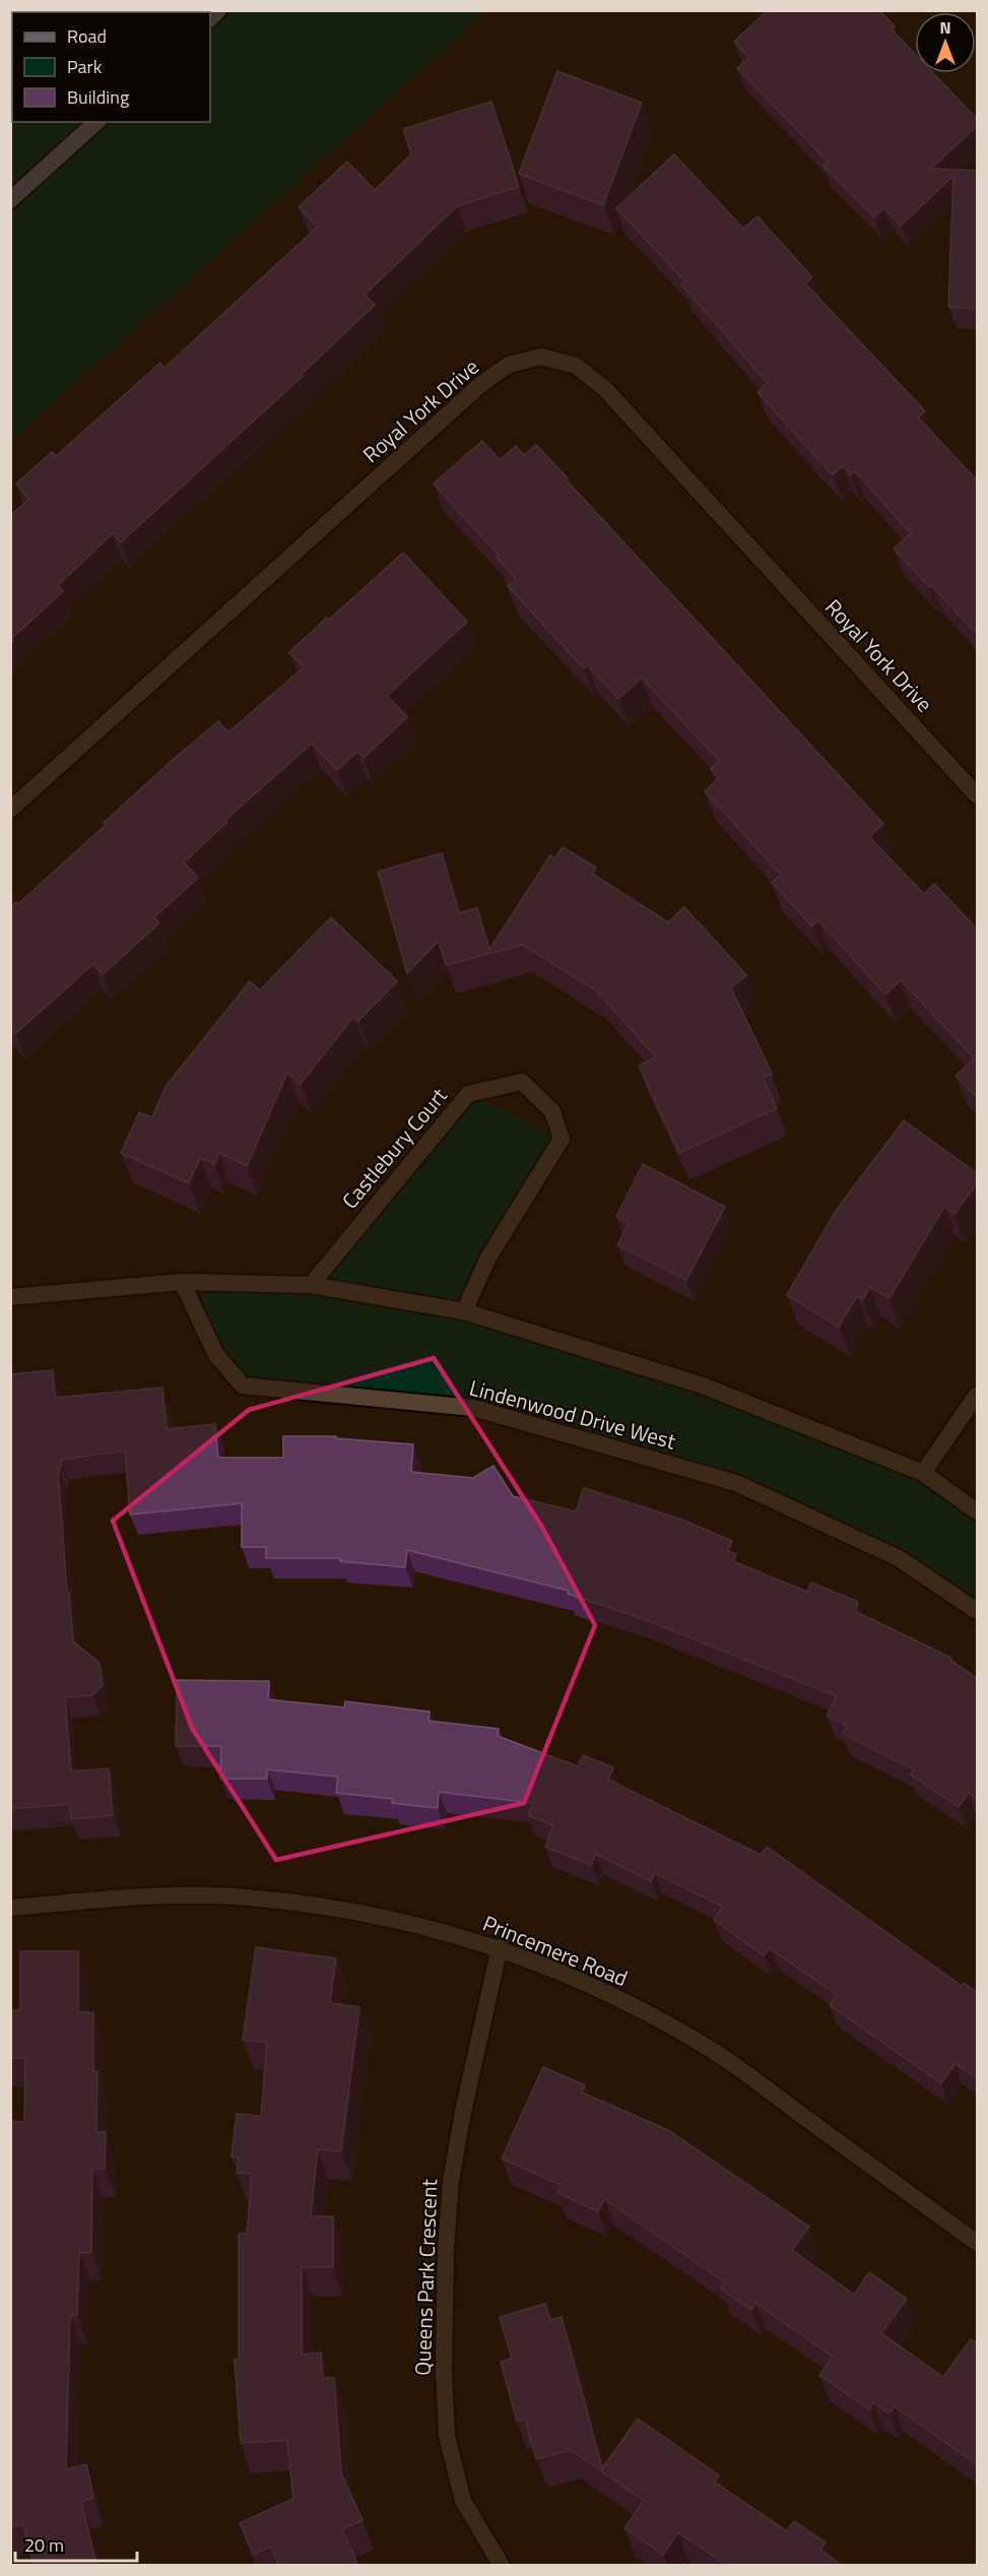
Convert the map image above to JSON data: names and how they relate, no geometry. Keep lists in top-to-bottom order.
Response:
{
  "streets": {
    "street": [
      "Royal York Drive",
      "Castlebury Court",
      "Lindenwood Drive West",
      "Princemere Road",
      "Queens Park Crescent"
    ]
  },
  "crossings": [
    ["Princemere Road", "Queens Park Crescent"]
  ],
  "legend": ["Road", "Park", "Building"],
  "scale_bar": "20 m",
  "north": "top"
}
